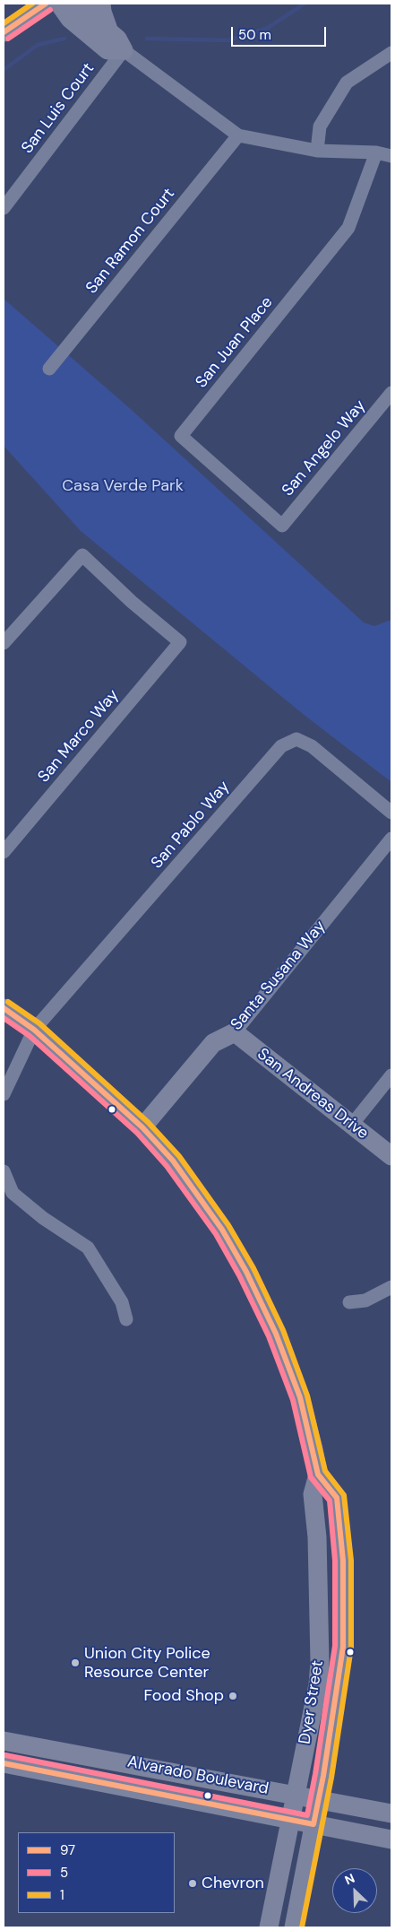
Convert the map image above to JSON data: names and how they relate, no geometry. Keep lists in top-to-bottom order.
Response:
{
  "streets": {
    "main road": [
      "Santa Susana Way",
      "San Andreas Drive",
      "Dyer Street",
      "Alvarado Boulevard"
    ],
    "street": [
      "San Luis Court",
      "San Ramon Court",
      "San Juan Place",
      "San Angelo Way",
      "San Marco Way",
      "San Pablo Way"
    ]
  },
  "crossings": [
    ["San Juan Place", "San Angelo Way"],
    ["San Pablo Way", "Dyer Street"],
    ["Santa Susana Way", "San Andreas Drive"],
    ["Santa Susana Way", "Dyer Street"],
    ["Dyer Street", "Alvarado Boulevard"]
  ],
  "parks": ["Casa Verde Park"],
  "places": ["Union City Police Resource Center", "Food Shop", "Chevron"],
  "lines": ["transit line 97", "transit line 1", "transit line 5"],
  "legend": ["97", "5", "1"],
  "scale_bar": "50 m",
  "north": "top left"
}
